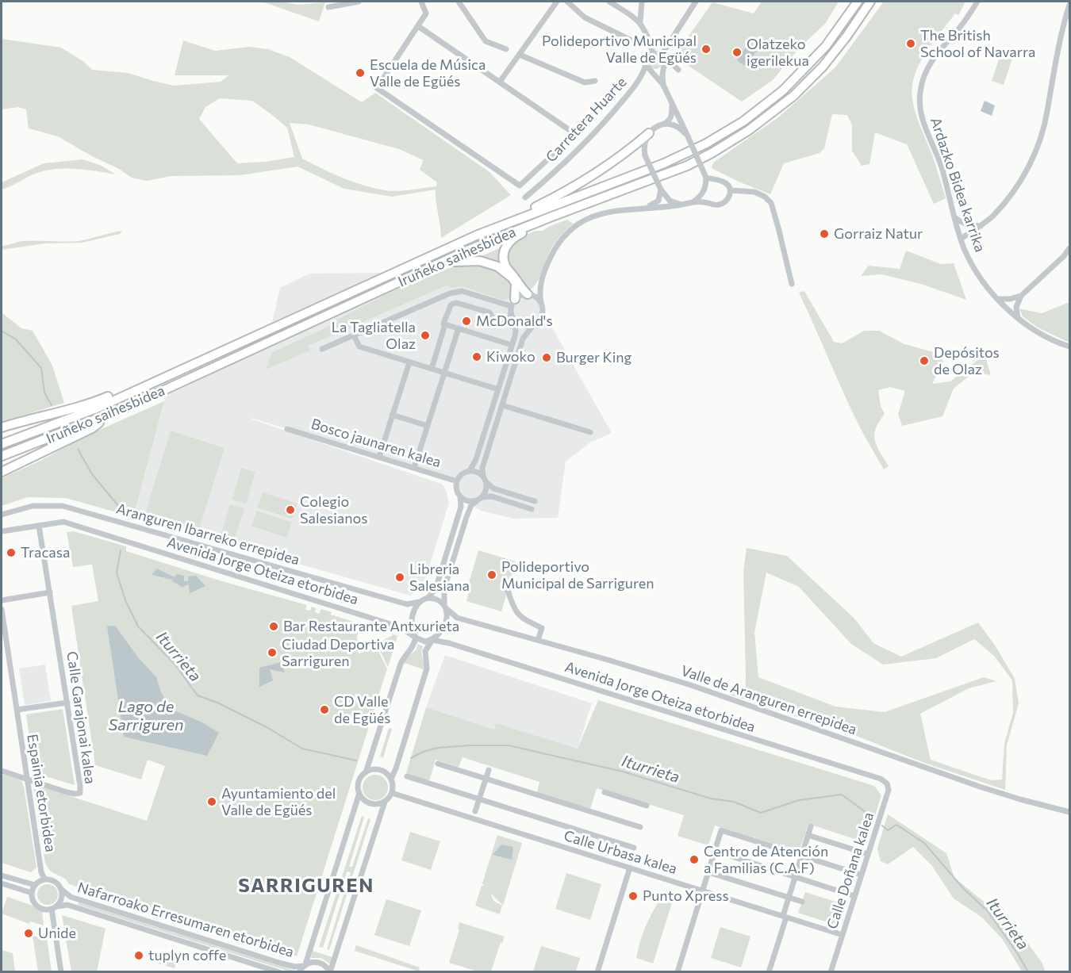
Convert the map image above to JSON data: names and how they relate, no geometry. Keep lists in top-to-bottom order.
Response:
{
  "streets": {
    "highway": ["Iruñeko saihesbidea"],
    "street": [
      "Carretera Huarte",
      "Ardazko Bidea karrika",
      "Bosco jaunaren kalea",
      "Aranguren Ibarreko errepidea",
      "Avenida Jorge Oteiza etorbidea",
      "Valle de Aranguren errepidea",
      "Calle Garajonai kalea",
      "Espainia etorbidea",
      "Calle Urbasa kalea",
      "Calle Doñana kalea",
      "Nafarroako Erresumaren etorbidea"
    ]
  },
  "crossings": [
    ["Avenida Jorge Oteiza etorbidea", "Calle Garajonai kalea"],
    ["Avenida Jorge Oteiza etorbidea", "Calle Doñana kalea"],
    ["Calle Garajonai kalea", "Espainia etorbidea"],
    ["Espainia etorbidea", "Nafarroako Erresumaren etorbidea"],
    ["Calle Urbasa kalea", "Calle Doñana kalea"]
  ],
  "districts": ["SARRIGUREN"],
  "water": ["Iturrieta", "Lago de Sarriguren"],
  "places": [
    "The British School of Navarra",
    "Polideportivo Municipal Valle de Egüés",
    "Olatzeko igerilekua",
    "Escuela de Música Valle de Egüés",
    "Gorraiz Natur",
    "McDonald's",
    "La Tagliatella Olaz",
    "Kiwoko",
    "Burger King",
    "Depósitos de Olaz",
    "Colegio Salesianos",
    "Tracasa",
    "Polideportivo Municipal de Sarriguren",
    "Libreria Salesiana",
    "Bar Restaurante Antxurieta",
    "Ciudad Deportiva Sarriguren",
    "CD Valle de Egüés",
    "Ayuntamiento del Valle de Egüés",
    "Centro de Atención a Familias (C.A.F)",
    "Punto Xpress",
    "Unide",
    "tuplyn coffe"
  ]
}
